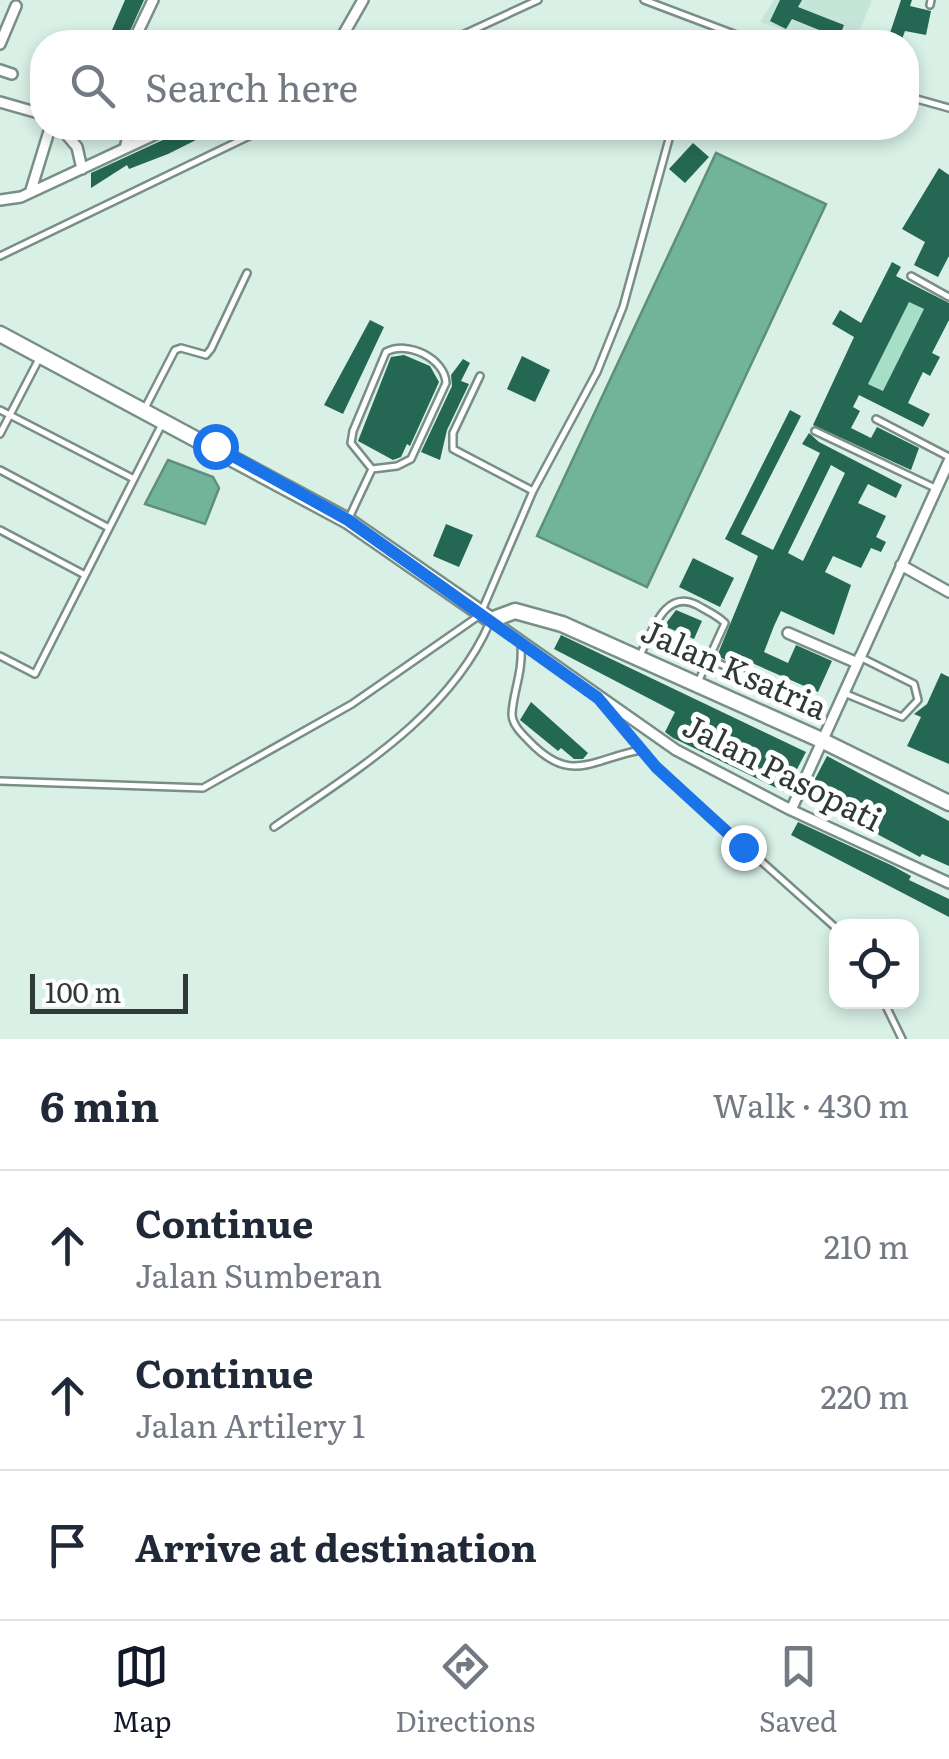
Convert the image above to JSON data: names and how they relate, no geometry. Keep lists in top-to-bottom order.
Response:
{
  "streets": {
    "street": ["Jalan Ksatria", "Jalan Pasopati"]
  },
  "crossings": [
    ["Jalan Ksatria", "Jalan Pasopati"]
  ],
  "scale_bar": "100 m",
  "page": {
    "search": "Search here",
    "scale": "100 m",
    "heading": ["6 min", "Walk · 430 m"],
    "list": [
      ["Continue", "Jalan Sumberan", "210 m"],
      ["Continue", "Jalan Artilery 1", "220 m"],
      "Arrive at destination"
    ],
    "nav": ["Map", "Directions", "Saved"]
  }
}
